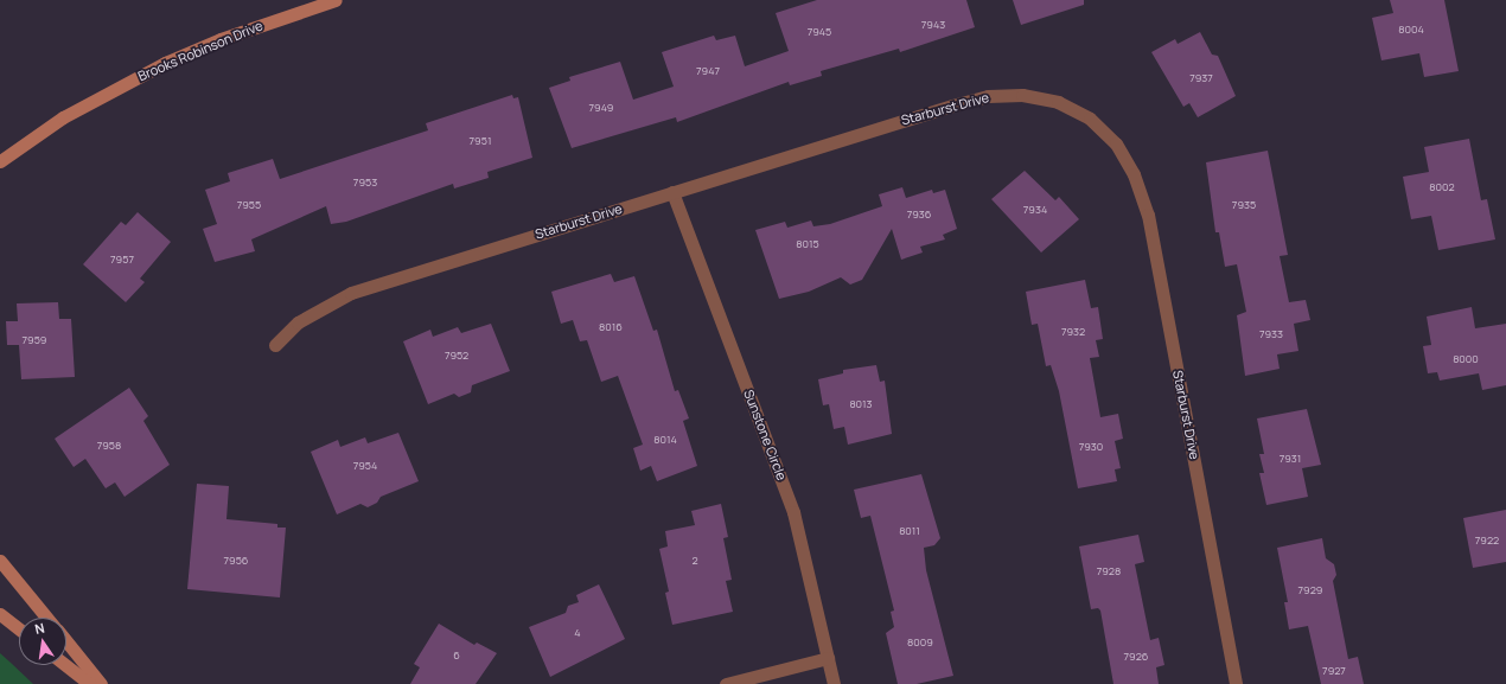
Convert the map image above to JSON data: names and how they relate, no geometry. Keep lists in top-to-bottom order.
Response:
{
  "streets": {
    "main road": ["Brooks Robinson Drive"],
    "street": ["Starburst Drive", "Sunstone Circle"]
  },
  "crossings": [
    ["Starburst Drive", "Sunstone Circle"]
  ],
  "house_numbers": [
    "7943",
    "8004",
    "7945",
    "7947",
    "7937",
    "7949",
    "7951",
    "7953",
    "8002",
    "7955",
    "7935",
    "7934",
    "7936",
    "8015",
    "7957",
    "8016",
    "7932",
    "7933",
    "7959",
    "7952",
    "8000",
    "8013",
    "8014",
    "7958",
    "7930",
    "7931",
    "7954",
    "8011",
    "7922",
    "7956",
    "2",
    "7928",
    "7929",
    "4",
    "8009",
    "6",
    "7926",
    "7927"
  ],
  "north": "top"
}
